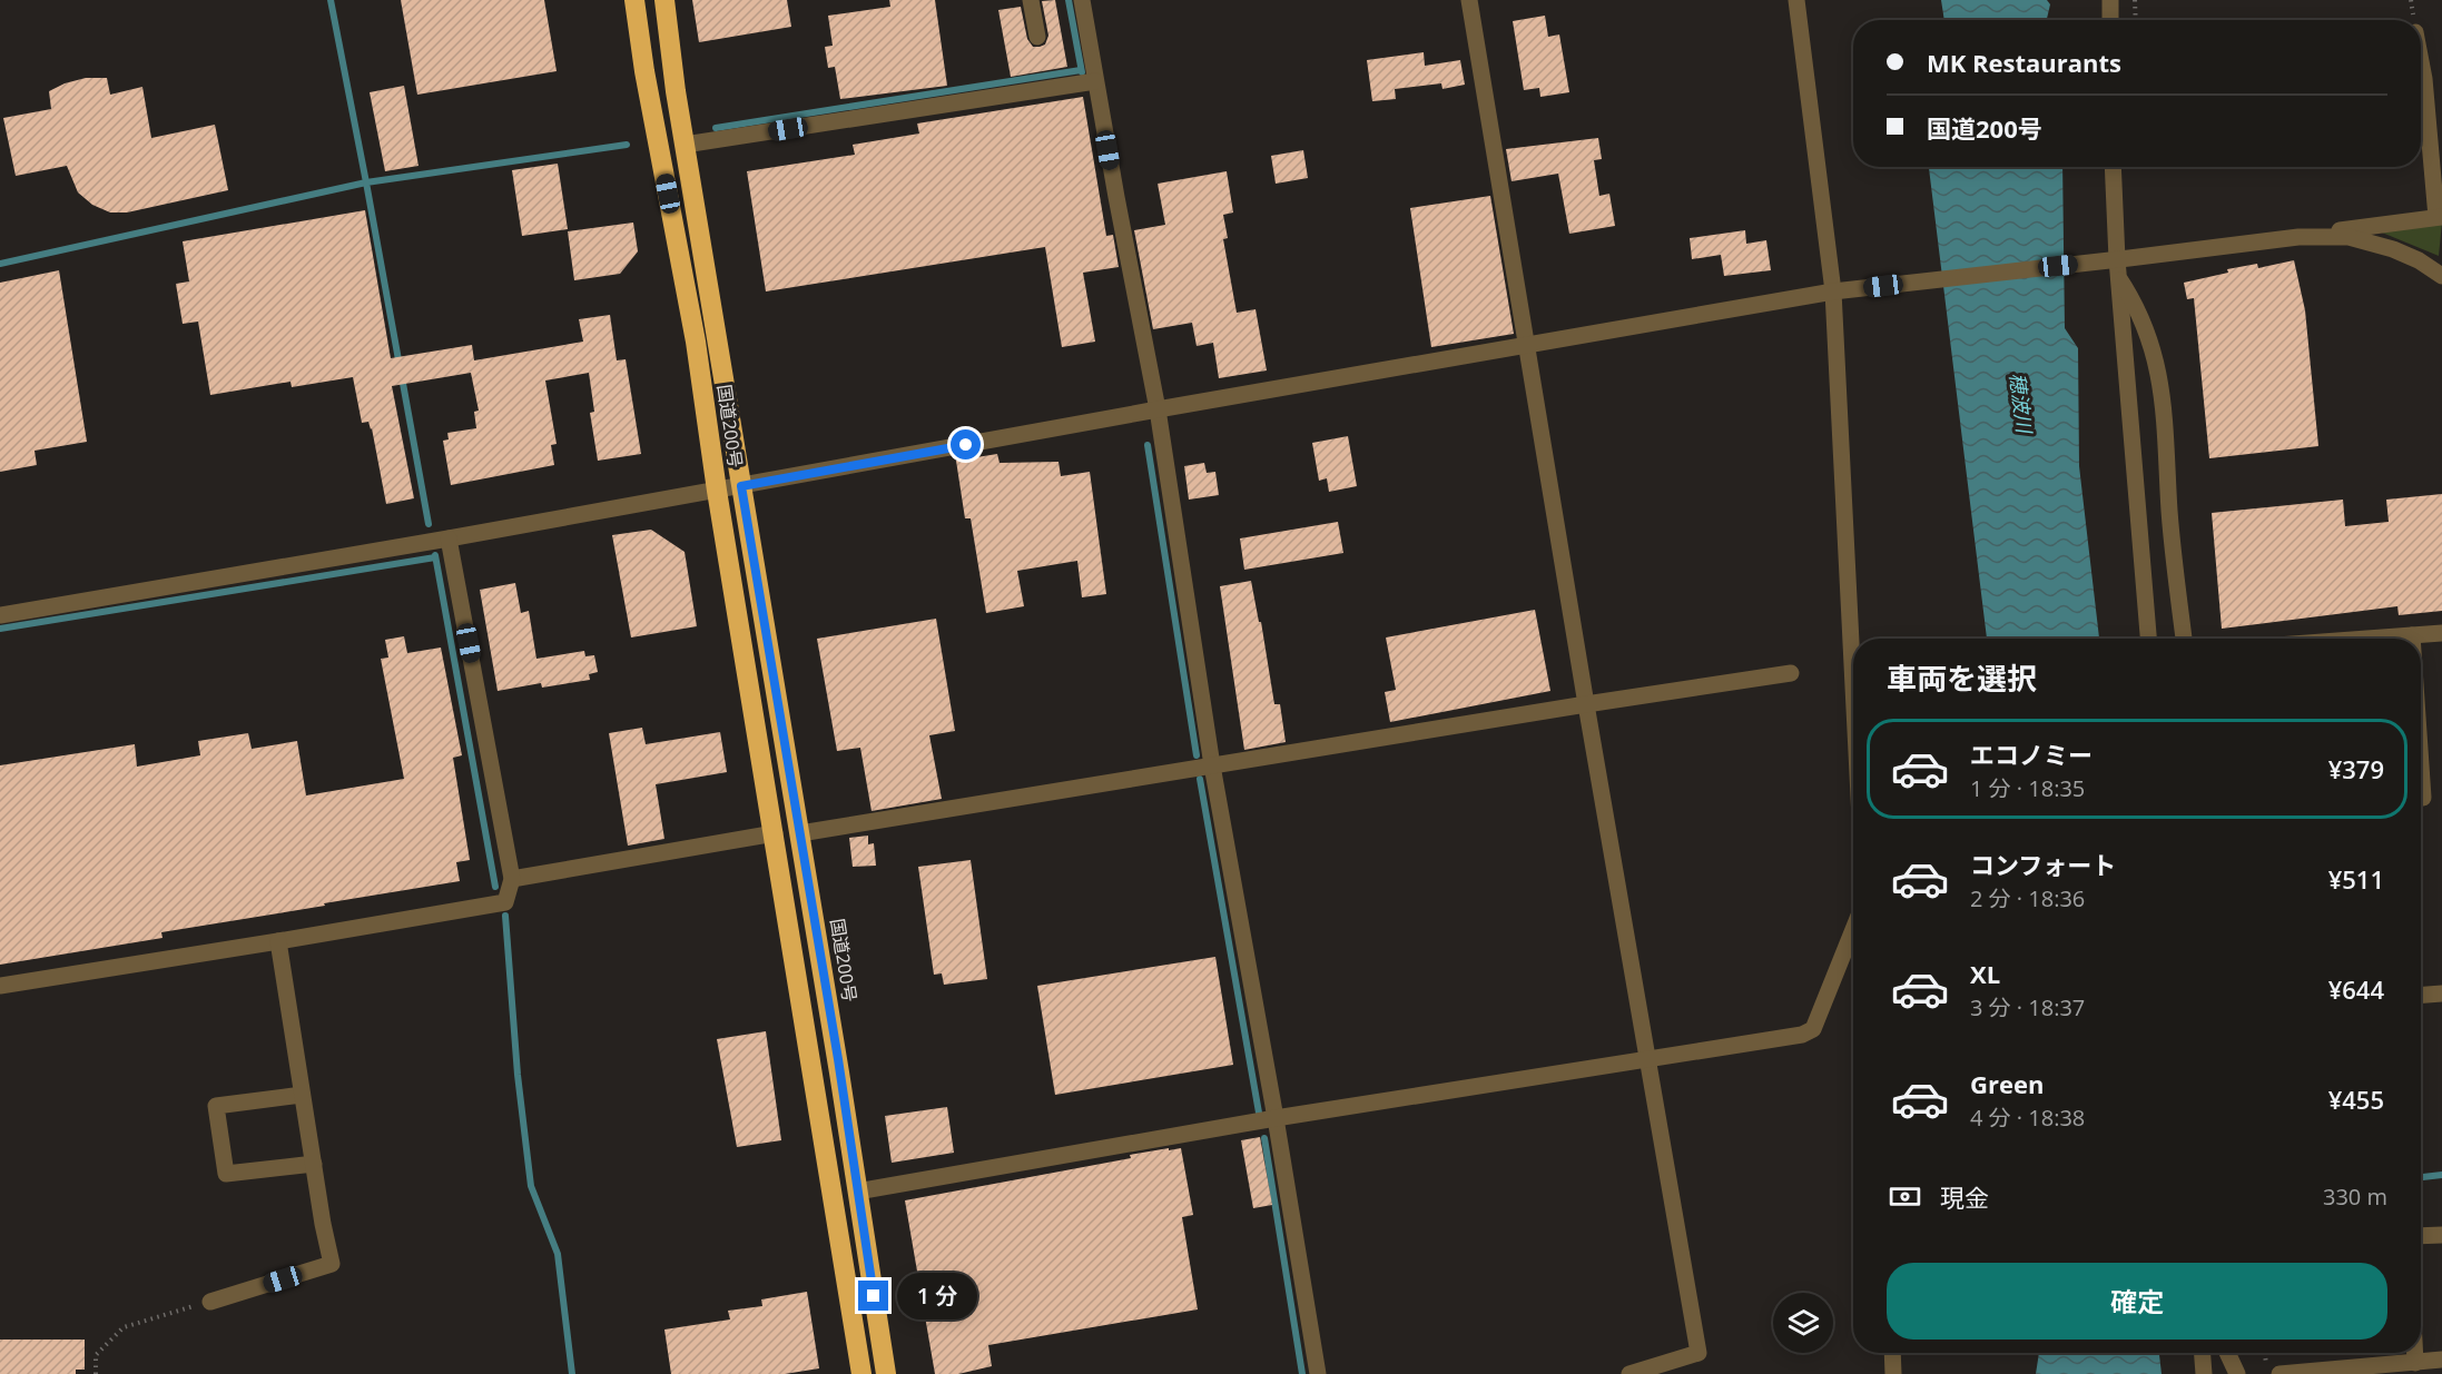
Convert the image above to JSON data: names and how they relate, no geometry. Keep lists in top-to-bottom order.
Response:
{
  "streets": {
    "highway": ["国道200号"]
  },
  "water": ["穂波川"],
  "page": {
    "banner": ["MK Restaurants", "国道200号"],
    "heading": "車両を選択",
    "list": [
      {
        "name": "エコノミー",
        "note": "1 分 · 18:35",
        "value": "¥379"
      },
      {
        "name": "コンフォート",
        "note": "2 分 · 18:36",
        "value": "¥511"
      },
      {
        "name": "XL",
        "note": "3 分 · 18:37",
        "value": "¥644"
      },
      {
        "name": "Green",
        "note": "4 分 · 18:38",
        "value": "¥455"
      }
    ],
    "pay": ["現金", "330 m"],
    "buttons": "確定",
    "bubble": "1 分"
  }
}
